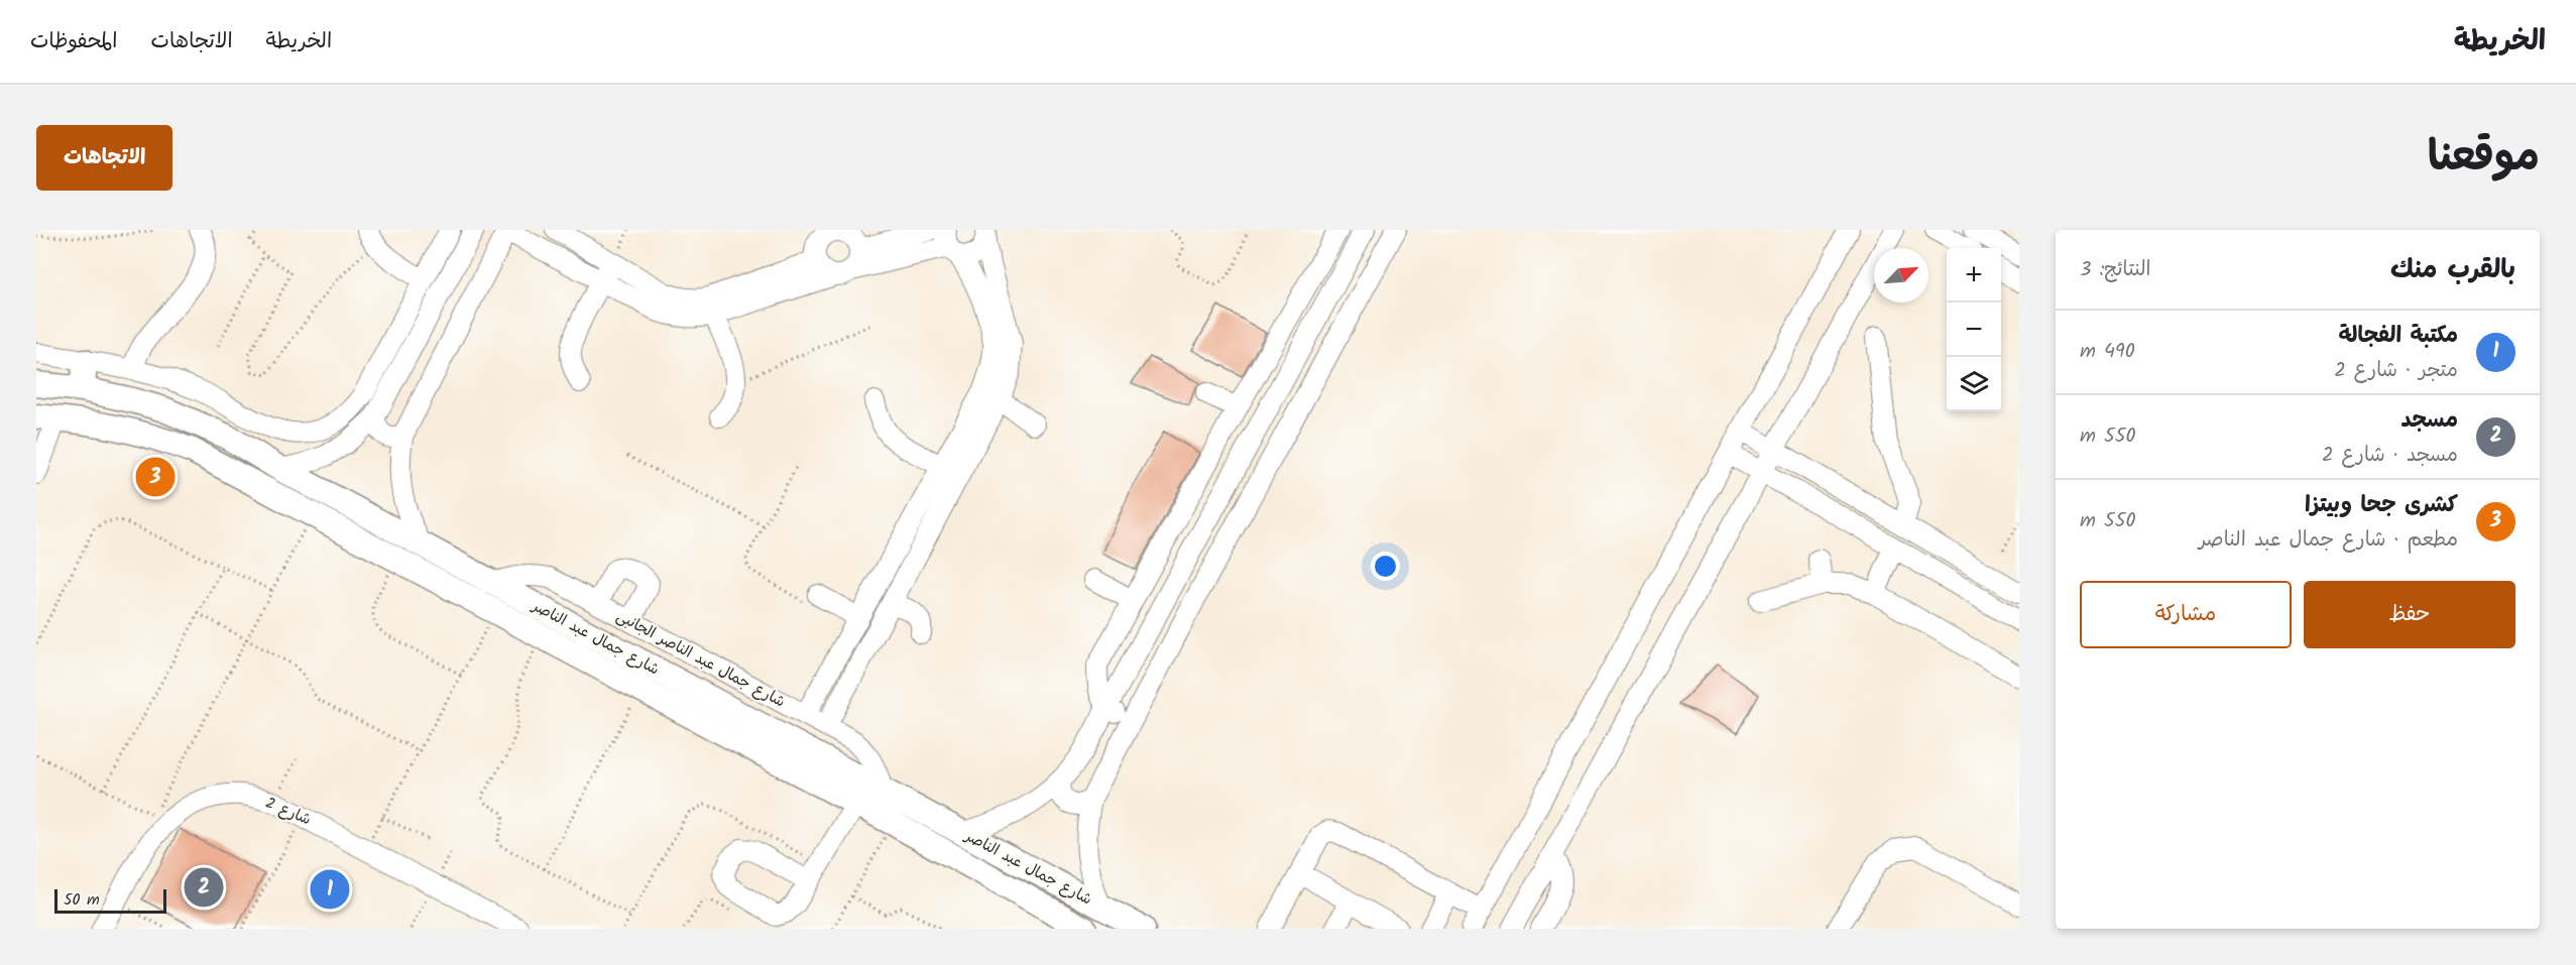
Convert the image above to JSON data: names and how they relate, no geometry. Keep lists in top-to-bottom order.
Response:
{
  "streets": {
    "main road": ["شارع جمال عبد الناصر"],
    "street": ["شارع جمال عبد الناصر الجانبى", "شارع 2"]
  },
  "crossings": [
    ["شارع جمال عبد الناصر", "شارع جمال عبد الناصر الجانبى"]
  ],
  "scale_bar": "50 m",
  "north": "top right",
  "page": {
    "header": "الخريطة",
    "nav": ["الخريطة", "الاتجاهات", "المحفوظات"],
    "title": "موقعنا",
    "buttons": [
      "الاتجاهات",
      ["حفظ", "مشاركة"]
    ],
    "heading": ["بالقرب منك", "النتائج: 3"],
    "map_buttons": ["+", "−"],
    "list": [
      {
        "mark": "1",
        "name": "مكتبة الفجالة",
        "note": "متجر · شارع 2",
        "value": "490 m"
      },
      {
        "mark": "2",
        "name": "مسجد",
        "note": "مسجد · شارع 2",
        "value": "550 m"
      },
      {
        "mark": "3",
        "name": "كشرى جحا وبيتزا",
        "note": "مطعم · شارع جمال عبد الناصر",
        "value": "550 m"
      }
    ],
    "pins": ["3", "2", "1"],
    "scale": "50 m"
  }
}
